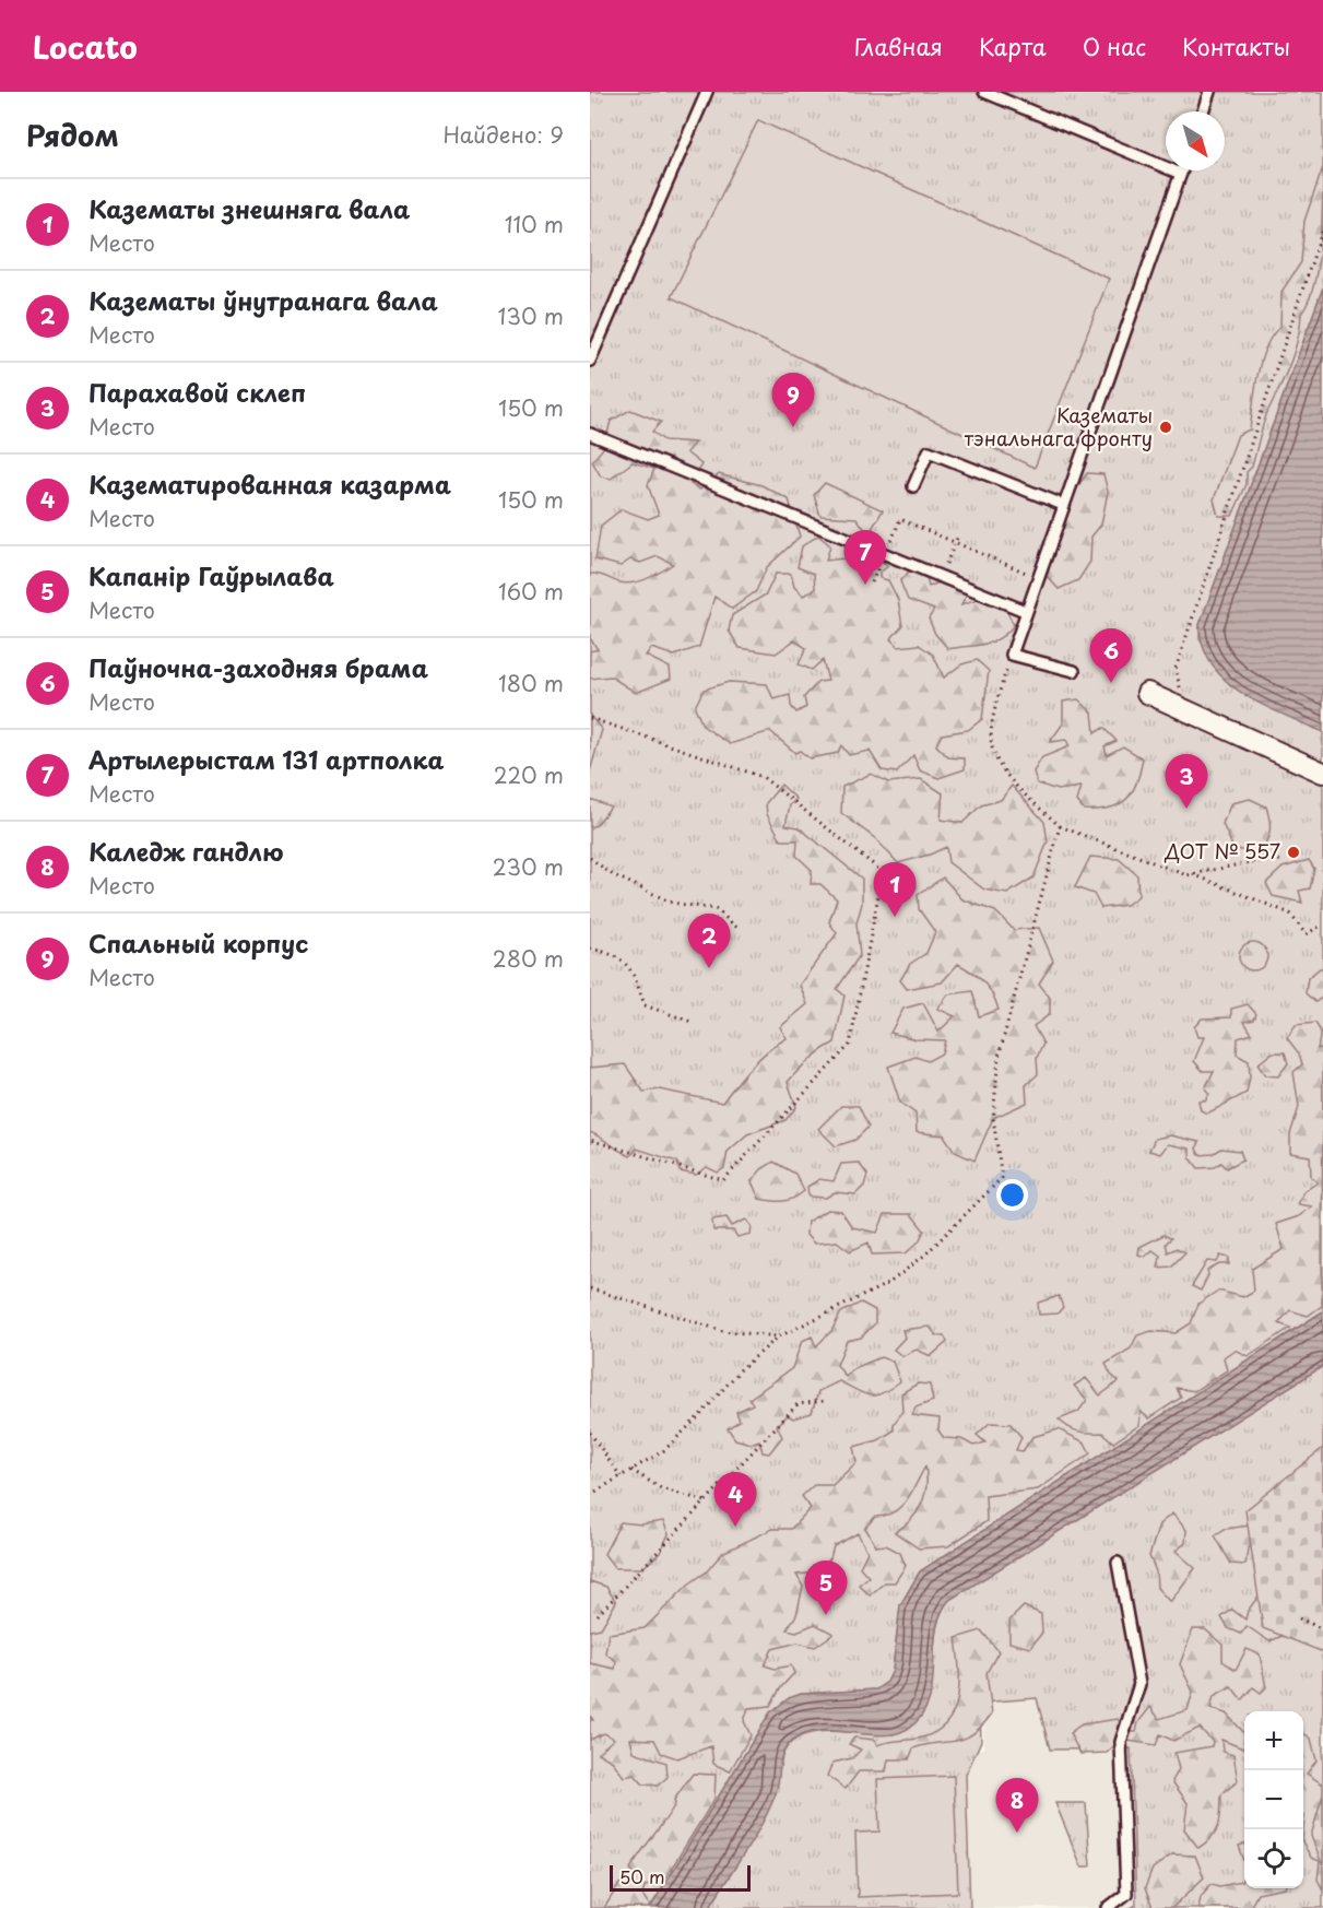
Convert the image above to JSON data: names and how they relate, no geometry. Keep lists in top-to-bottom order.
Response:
{
  "places": ["Казематы тэнальнага фронту", "ДОТ № 557"],
  "scale_bar": "50 m",
  "north": "bottom right",
  "page": {
    "header": "Locato",
    "nav": [
      "Главная",
      "Карта",
      "О нас",
      "Контакты"
    ],
    "heading": ["Рядом", "Найдено: 9"],
    "list": [
      {
        "mark": "1",
        "name": "Казематы знешняга вала",
        "note": "Место",
        "value": "110 m"
      },
      {
        "mark": "2",
        "name": "Казематы ўнутранага вала",
        "note": "Место",
        "value": "130 m"
      },
      {
        "mark": "3",
        "name": "Парахавой склеп",
        "note": "Место",
        "value": "150 m"
      },
      {
        "mark": "4",
        "name": "Казематированная казарма",
        "note": "Место",
        "value": "150 m"
      },
      {
        "mark": "5",
        "name": "Капанір Гаўрылава",
        "note": "Место",
        "value": "160 m"
      },
      {
        "mark": "6",
        "name": "Паўночна-заходняя брама",
        "note": "Место",
        "value": "180 m"
      },
      {
        "mark": "7",
        "name": "Артылерыстам 131 артполка",
        "note": "Место",
        "value": "220 m"
      },
      {
        "mark": "8",
        "name": "Каледж гандлю",
        "note": "Место",
        "value": "230 m"
      },
      {
        "mark": "9",
        "name": "Спальный корпус",
        "note": "Место",
        "value": "280 m"
      }
    ],
    "pins": [
      "9",
      "7",
      "6",
      "3",
      "1",
      "2",
      "4",
      "5",
      "8"
    ],
    "map_buttons": ["+", "−"],
    "scale": "50 m"
  }
}
